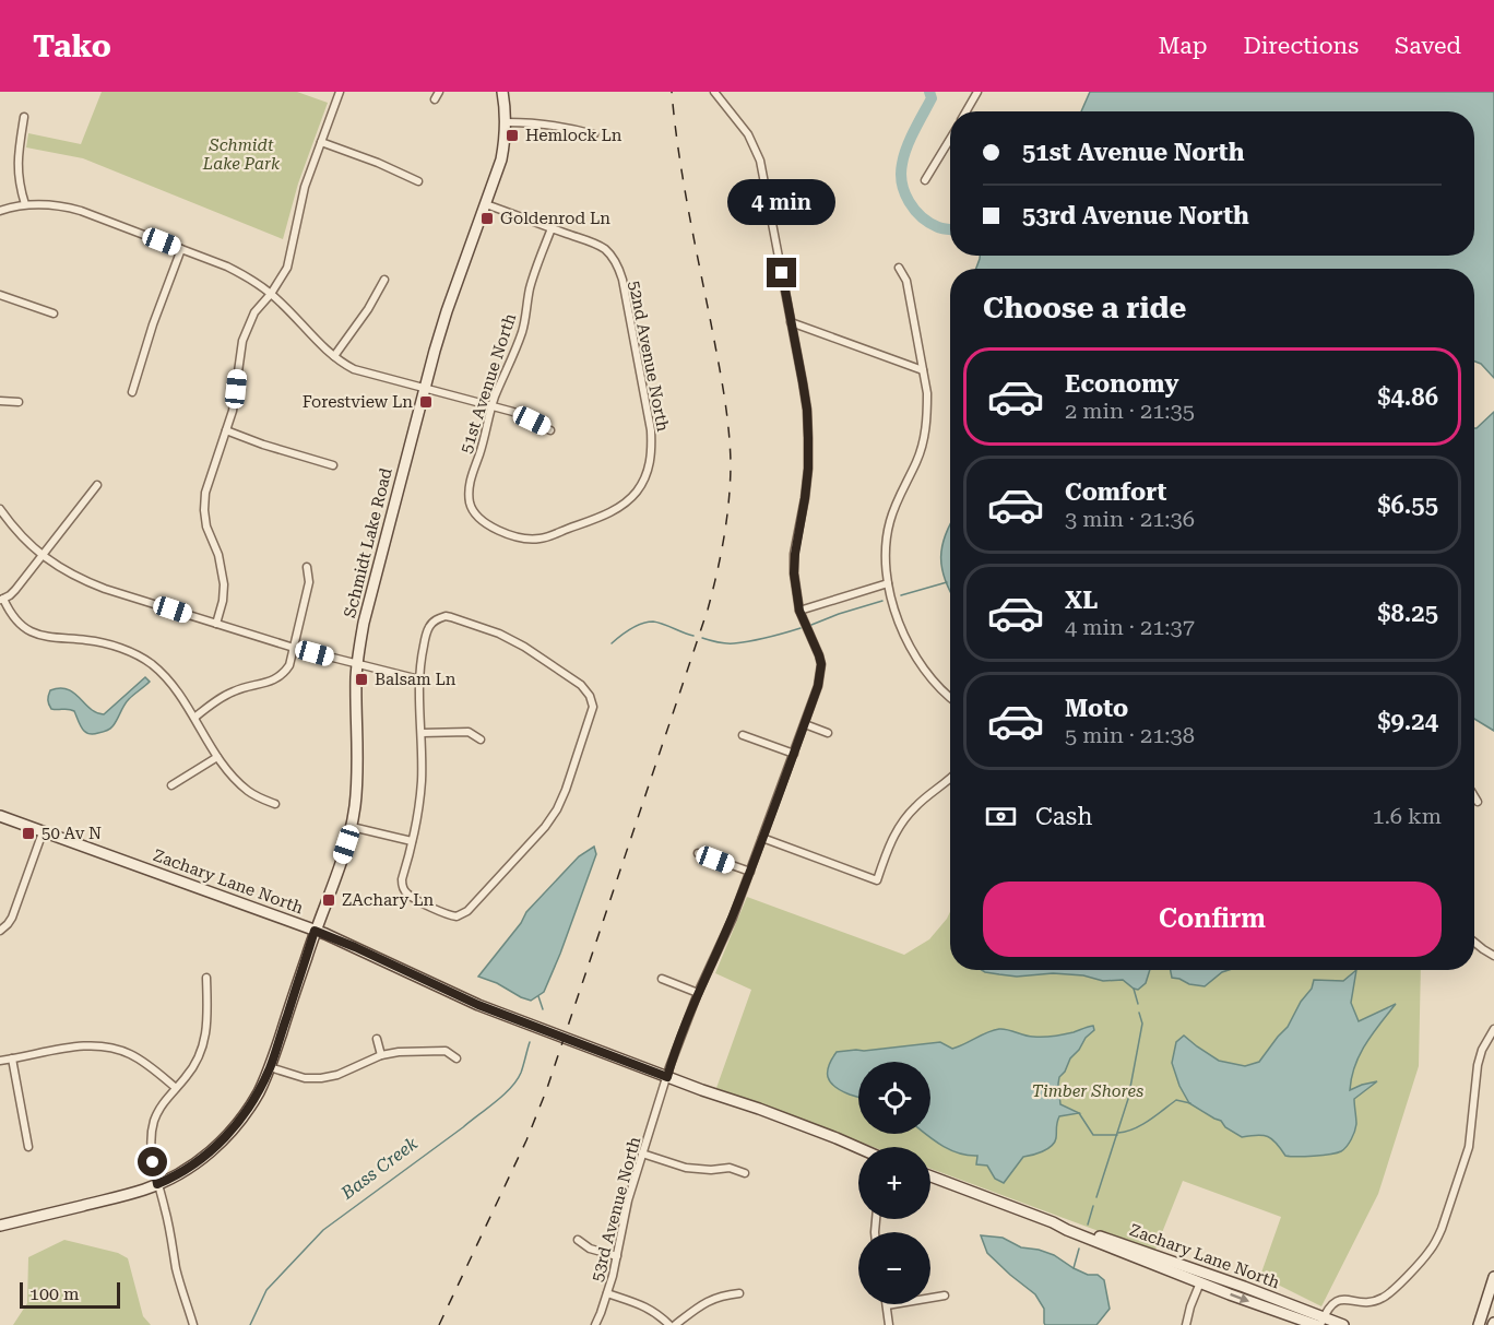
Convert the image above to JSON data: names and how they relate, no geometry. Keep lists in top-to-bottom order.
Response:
{
  "streets": {
    "street": [
      "52nd Avenue North",
      "51st Avenue North",
      "Schmidt Lake Road",
      "Zachary Lane North",
      "53rd Avenue North"
    ]
  },
  "crossings": [
    ["52nd Avenue North", "51st Avenue North"],
    ["Schmidt Lake Road", "Zachary Lane North"],
    ["Zachary Lane North", "53rd Avenue North"]
  ],
  "water": ["Bass Creek"],
  "parks": ["Schmidt Lake Park", "Timber Shores"],
  "places": {
    "transit": [
      "Hemlock Ln",
      "Goldenrod Ln",
      "Forestview Ln",
      "Balsam Ln",
      "50 Av N",
      "ZAchary Ln"
    ]
  },
  "scale_bar": "100 m",
  "page": {
    "header": "Tako",
    "nav": ["Map", "Directions", "Saved"],
    "banner": ["51st Avenue North", "53rd Avenue North"],
    "bubble": "4 min",
    "heading": "Choose a ride",
    "list": [
      {
        "name": "Economy",
        "note": "2 min · 21:35",
        "value": "$4.86"
      },
      {
        "name": "Comfort",
        "note": "3 min · 21:36",
        "value": "$6.55"
      },
      {
        "name": "XL",
        "note": "4 min · 21:37",
        "value": "$8.25"
      },
      {
        "name": "Moto",
        "note": "5 min · 21:38",
        "value": "$9.24"
      }
    ],
    "pay": ["Cash", "1.6 km"],
    "buttons": "Confirm",
    "map_buttons": ["+", "−"],
    "scale": "100 m"
  }
}
